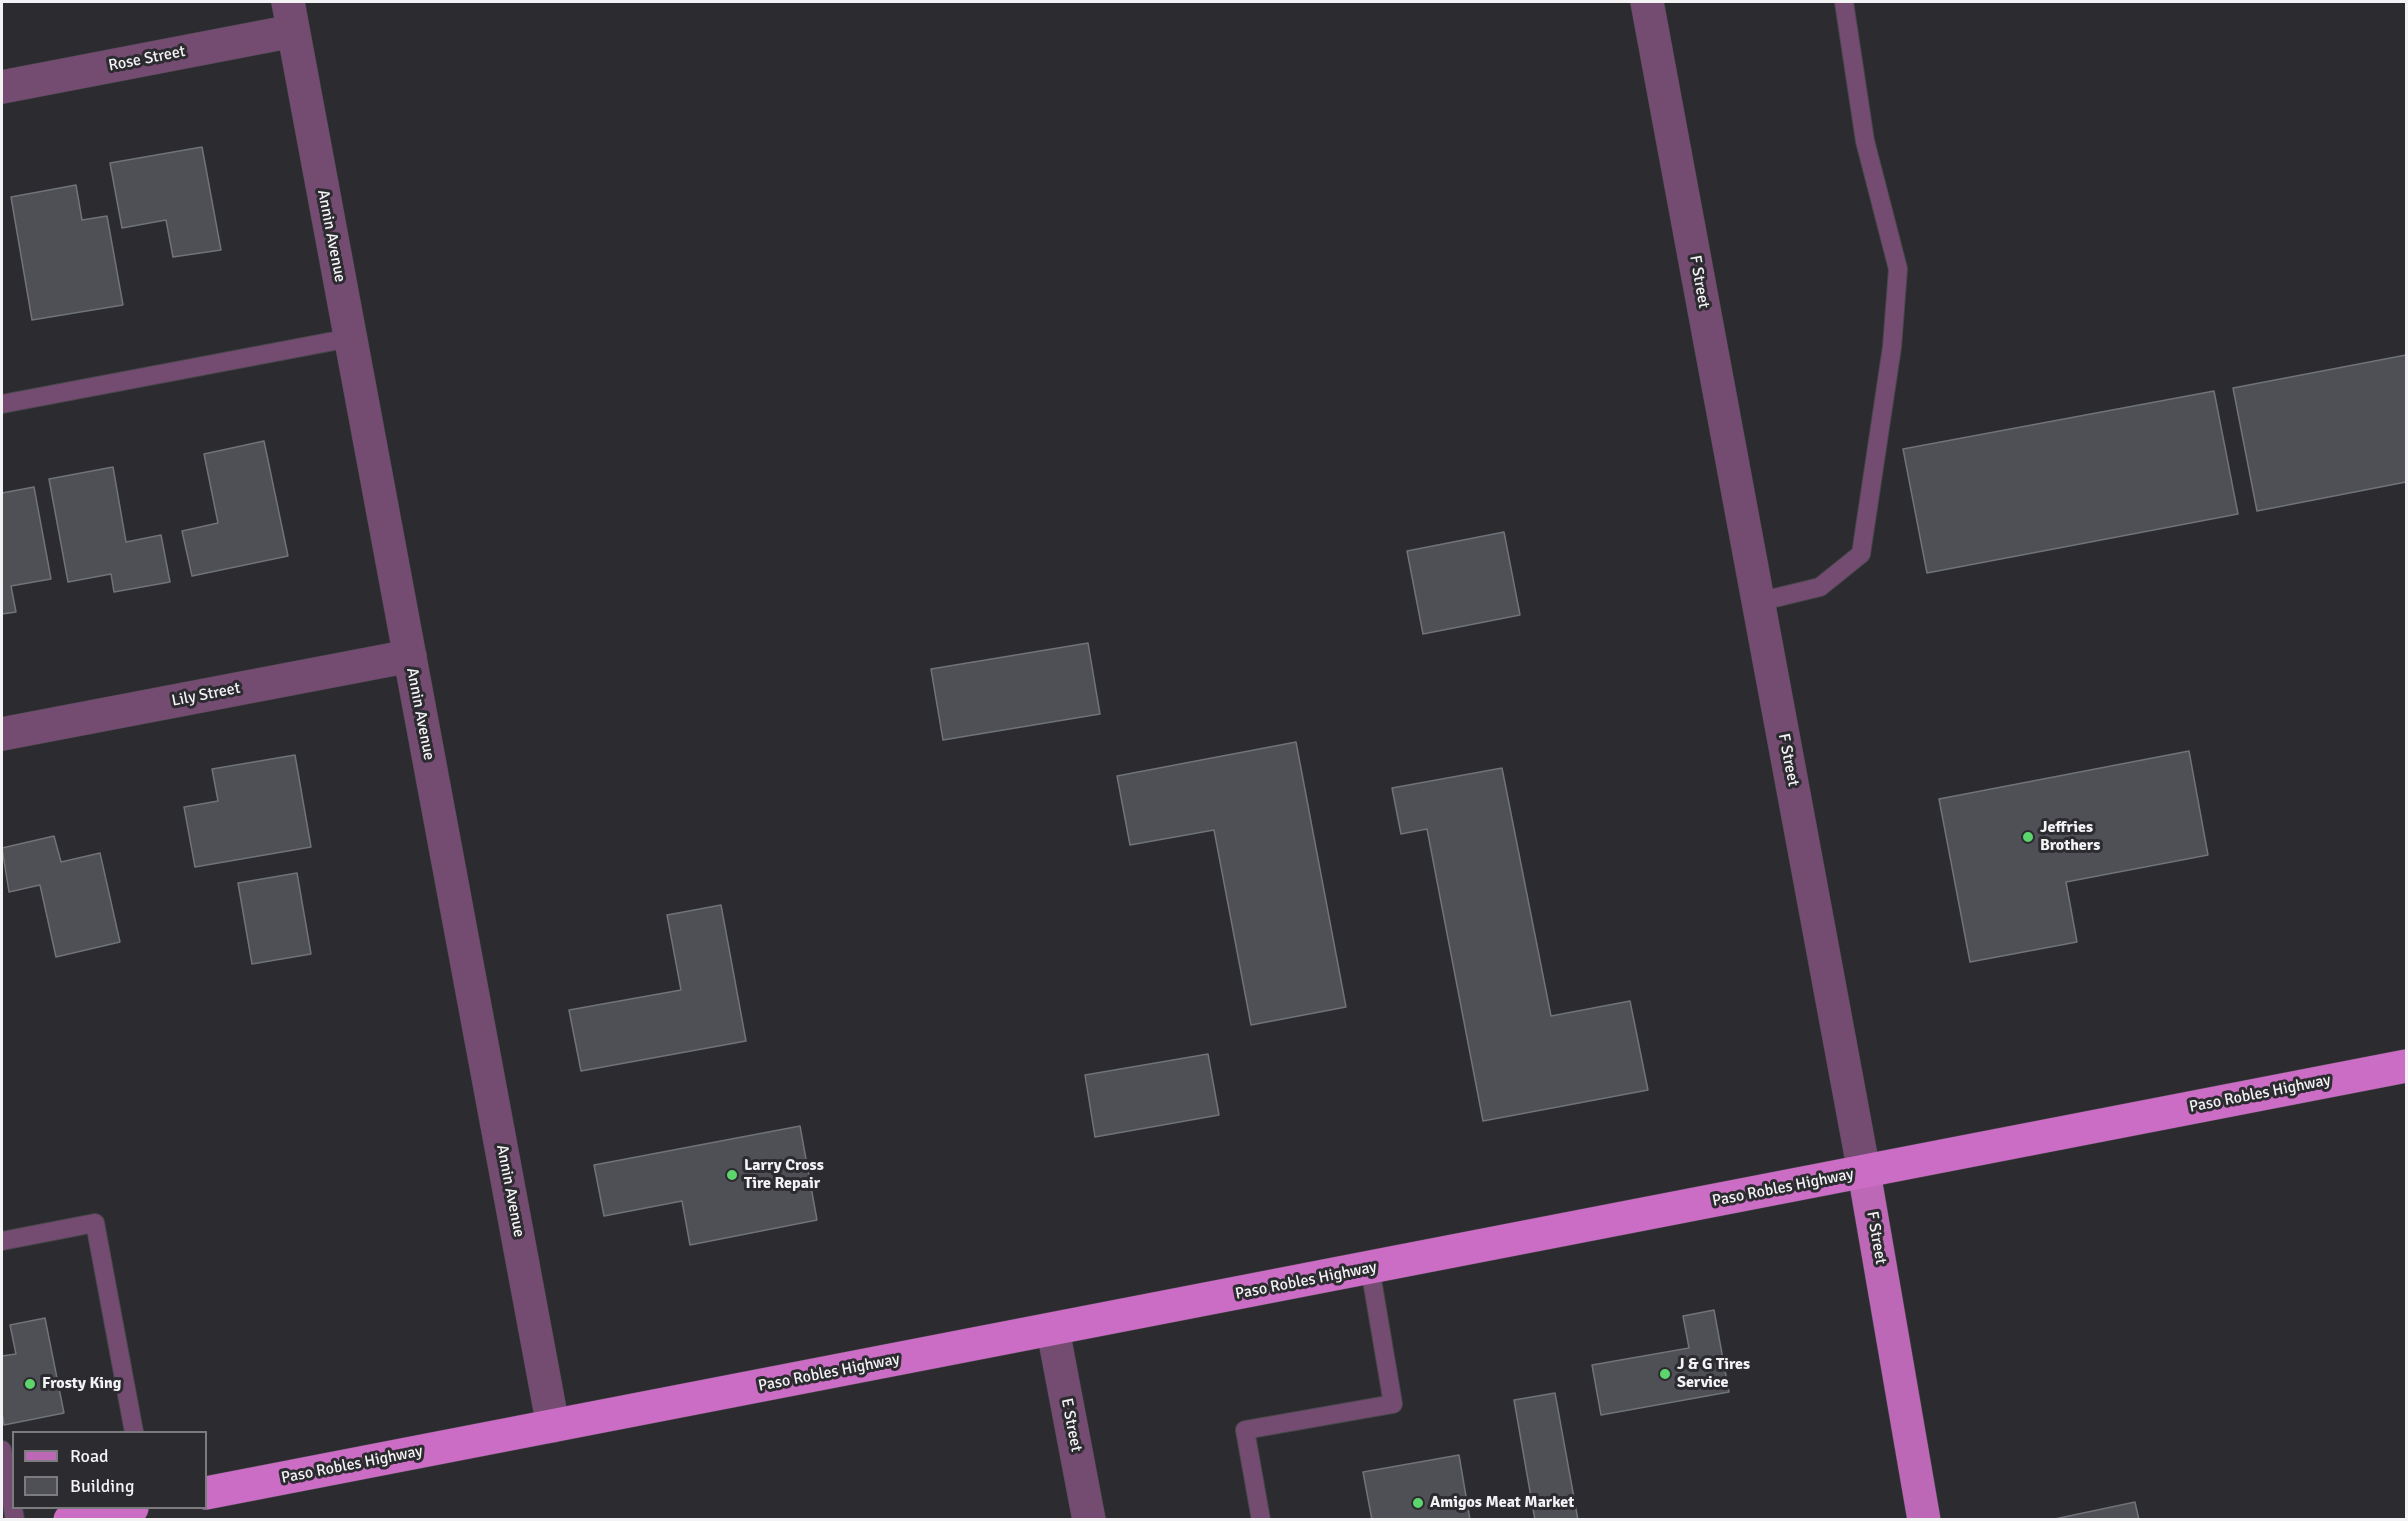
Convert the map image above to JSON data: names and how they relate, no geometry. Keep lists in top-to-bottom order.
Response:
{
  "streets": {
    "highway": ["Paso Robles Highway"],
    "main road": ["F Street"],
    "street": [
      "Rose Street",
      "Annin Avenue",
      "Lily Street",
      "E Street"
    ]
  },
  "crossings": [
    ["Rose Street", "Annin Avenue"],
    ["Annin Avenue", "Lily Street"],
    ["Annin Avenue", "Paso Robles Highway"],
    ["F Street", "Paso Robles Highway"],
    ["Paso Robles Highway", "E Street"]
  ],
  "places": [
    "Jeffries Brothers",
    "Larry Cross Tire Repair",
    "J & G Tires Service",
    "Frosty King",
    "Amigos Meat Market"
  ],
  "legend": ["Road", "Building"]
}
